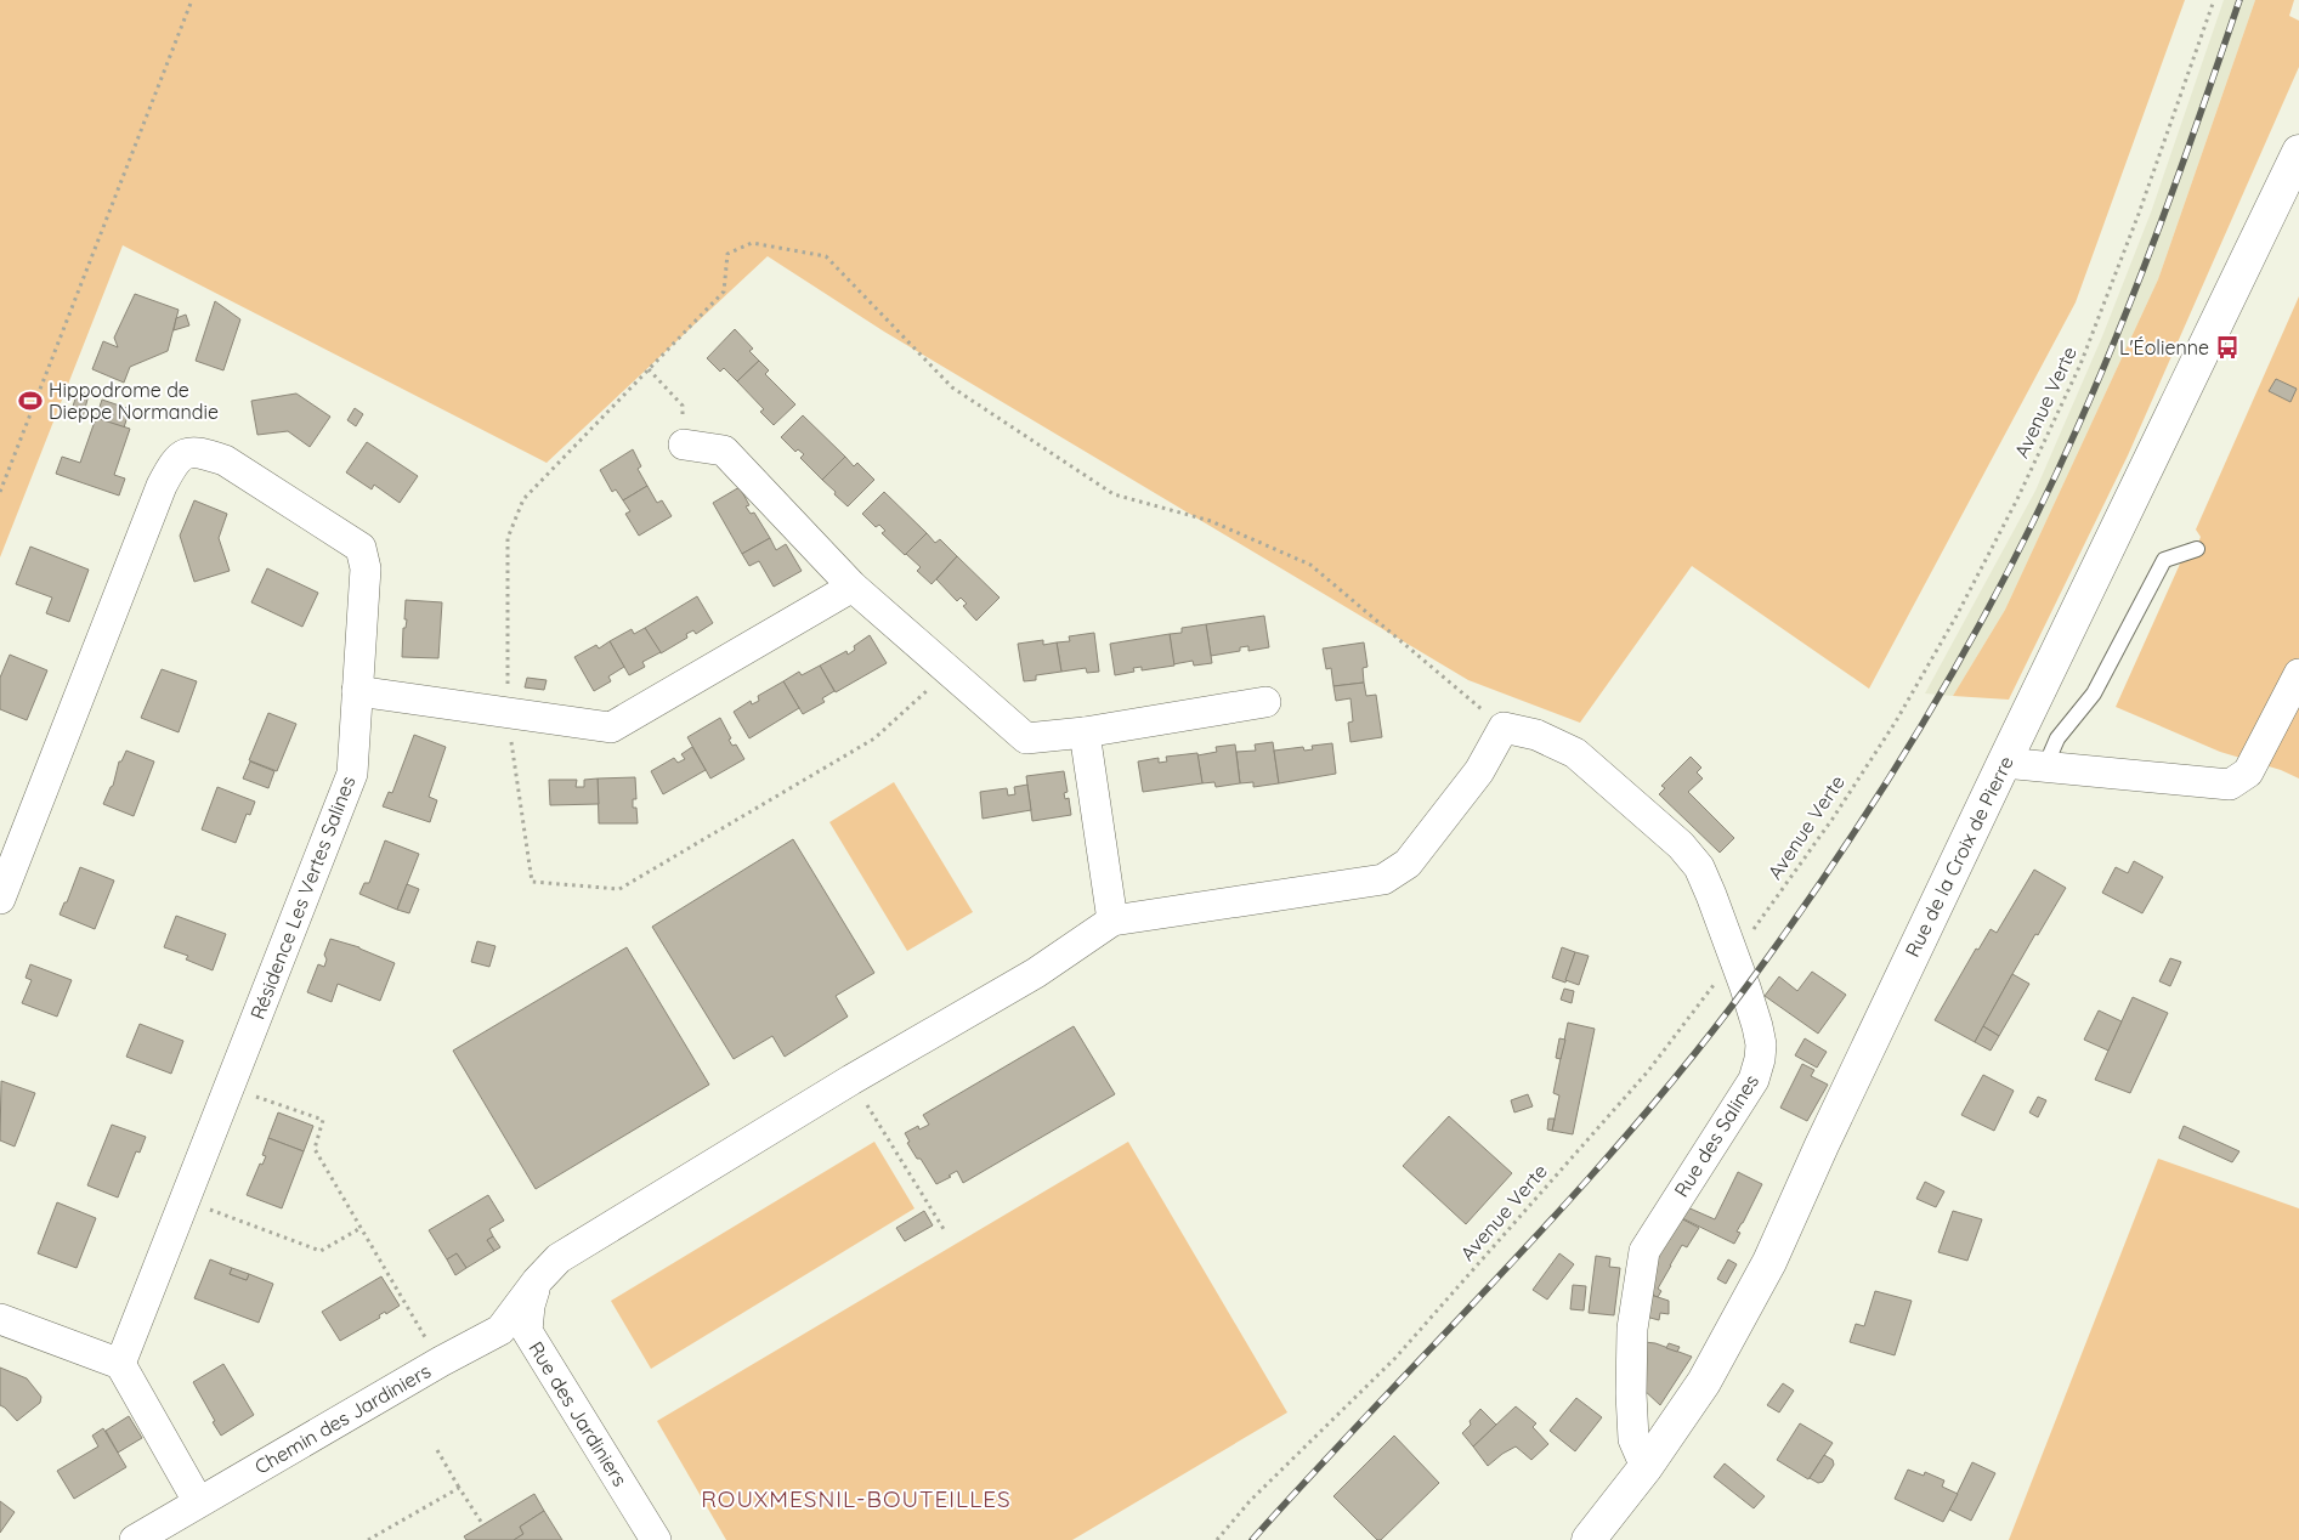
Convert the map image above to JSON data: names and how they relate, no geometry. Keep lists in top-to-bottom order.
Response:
{
  "streets": {
    "main road": ["Rue de la Croix de Pierre"],
    "street": [
      "Résidence Les Vertes Salines",
      "Rue des Salines",
      "Rue des Jardiniers",
      "Chemin des Jardiniers"
    ],
    "path": ["Avenue Verte"]
  },
  "crossings": [
    ["Avenue Verte", "Rue des Salines"],
    ["Rue de la Croix de Pierre", "Rue des Salines"],
    ["Rue des Jardiniers", "Chemin des Jardiniers"]
  ],
  "districts": ["ROUXMESNIL-BOUTEILLES"],
  "places": {
    "bus stop": ["L'Éolienne"],
    "sports": ["Hippodrome de Dieppe Normandie"]
  }
}
